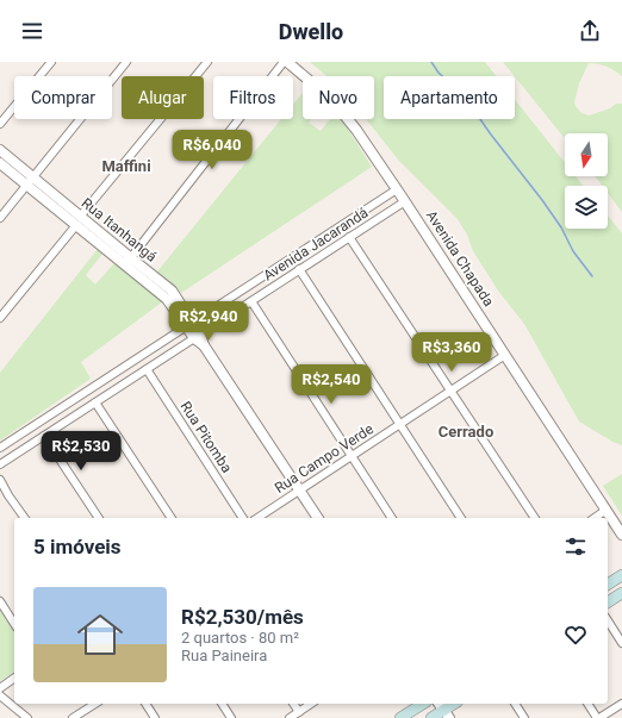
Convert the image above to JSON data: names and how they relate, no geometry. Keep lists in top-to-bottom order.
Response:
{
  "streets": {
    "street": [
      "Rua Itanhangá",
      "Avenida Jacarandá",
      "Avenida Chapada",
      "Rua Pitomba",
      "Rua Campo Verde"
    ]
  },
  "crossings": [
    ["Rua Itanhangá", "Avenida Jacarandá"],
    ["Rua Itanhangá", "Rua Campo Verde"],
    ["Avenida Jacarandá", "Avenida Chapada"],
    ["Avenida Jacarandá", "Rua Pitomba"],
    ["Avenida Chapada", "Rua Campo Verde"]
  ],
  "districts": ["Maffini", "Cerrado"],
  "north": "bottom",
  "page": {
    "header": "Dwello",
    "chip": [
      "Comprar",
      "Alugar",
      "Filtros",
      "Novo",
      "Apartamento"
    ],
    "price": [
      "R$6,040",
      "R$2,940",
      "R$3,360",
      "R$2,540",
      "R$2,530"
    ],
    "heading": "5 imóveis",
    "list": [
      {
        "name": "R$2,530/mês",
        "note": "2 quartos · 80 m² · Rua Paineira"
      }
    ]
  }
}
